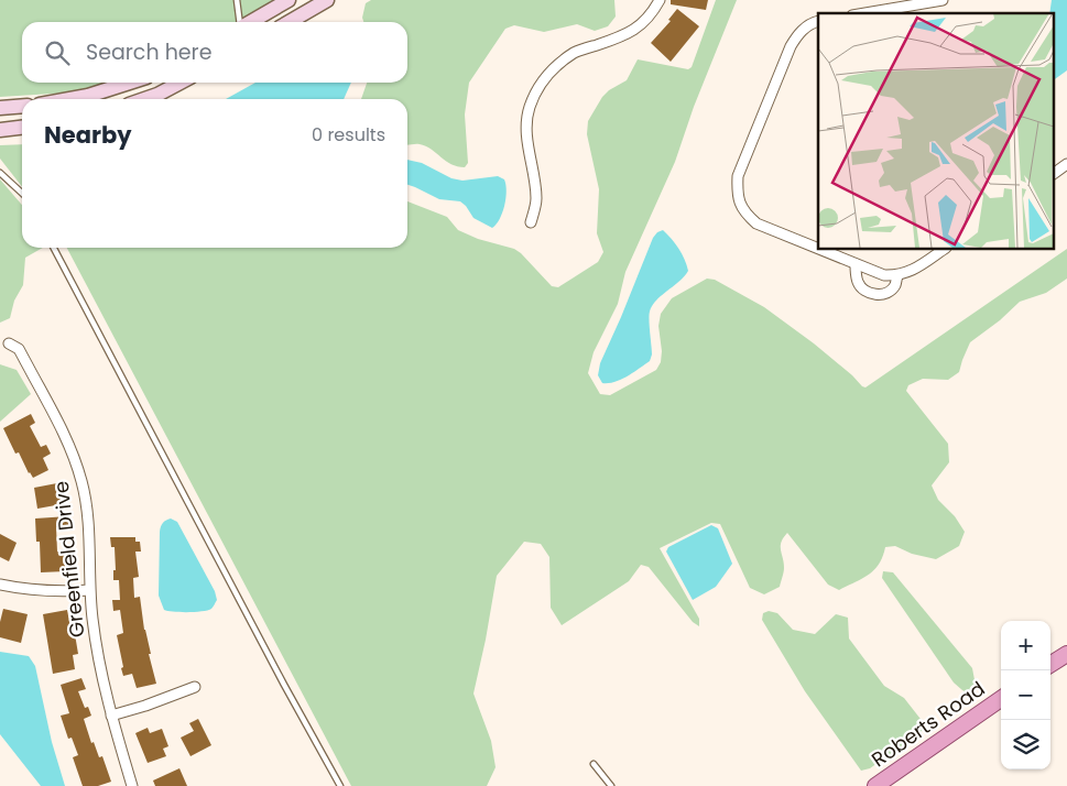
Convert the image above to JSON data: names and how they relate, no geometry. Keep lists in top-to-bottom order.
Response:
{
  "streets": {
    "main road": ["Roberts Road"],
    "street": ["Greenfield Drive"]
  },
  "page": {
    "search": "Search here",
    "heading": ["Nearby", "0 results"],
    "map_buttons": ["+", "−"]
  }
}
